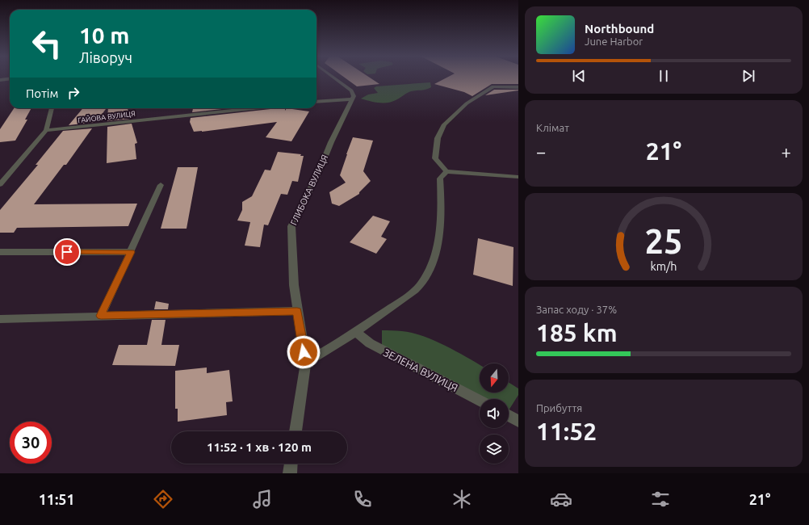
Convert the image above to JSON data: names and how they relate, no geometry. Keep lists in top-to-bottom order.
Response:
{
  "streets": {
    "street": ["ГАЙОВА ВУЛИЦЯ", "ГЛИБОКА ВУЛИЦЯ", "ЗЕЛЕНА ВУЛИЦЯ"]
  },
  "north": "bottom",
  "page": {
    "turn": ["10 m", "Ліворуч"],
    "song": ["Northbound", "June Harbor"],
    "then": "Потім",
    "tile": [
      "Клімат",
      ["Запас ходу · 37%", "185 km"],
      ["Прибуття", "11:52"]
    ],
    "heat": ["−", "21°", "+"],
    "limit": "30",
    "trip": "11:52 · 1 хв · 120 m",
    "tabs": ["11:51", "21°"],
    "gauge": ["25", "km/h"]
  }
}
